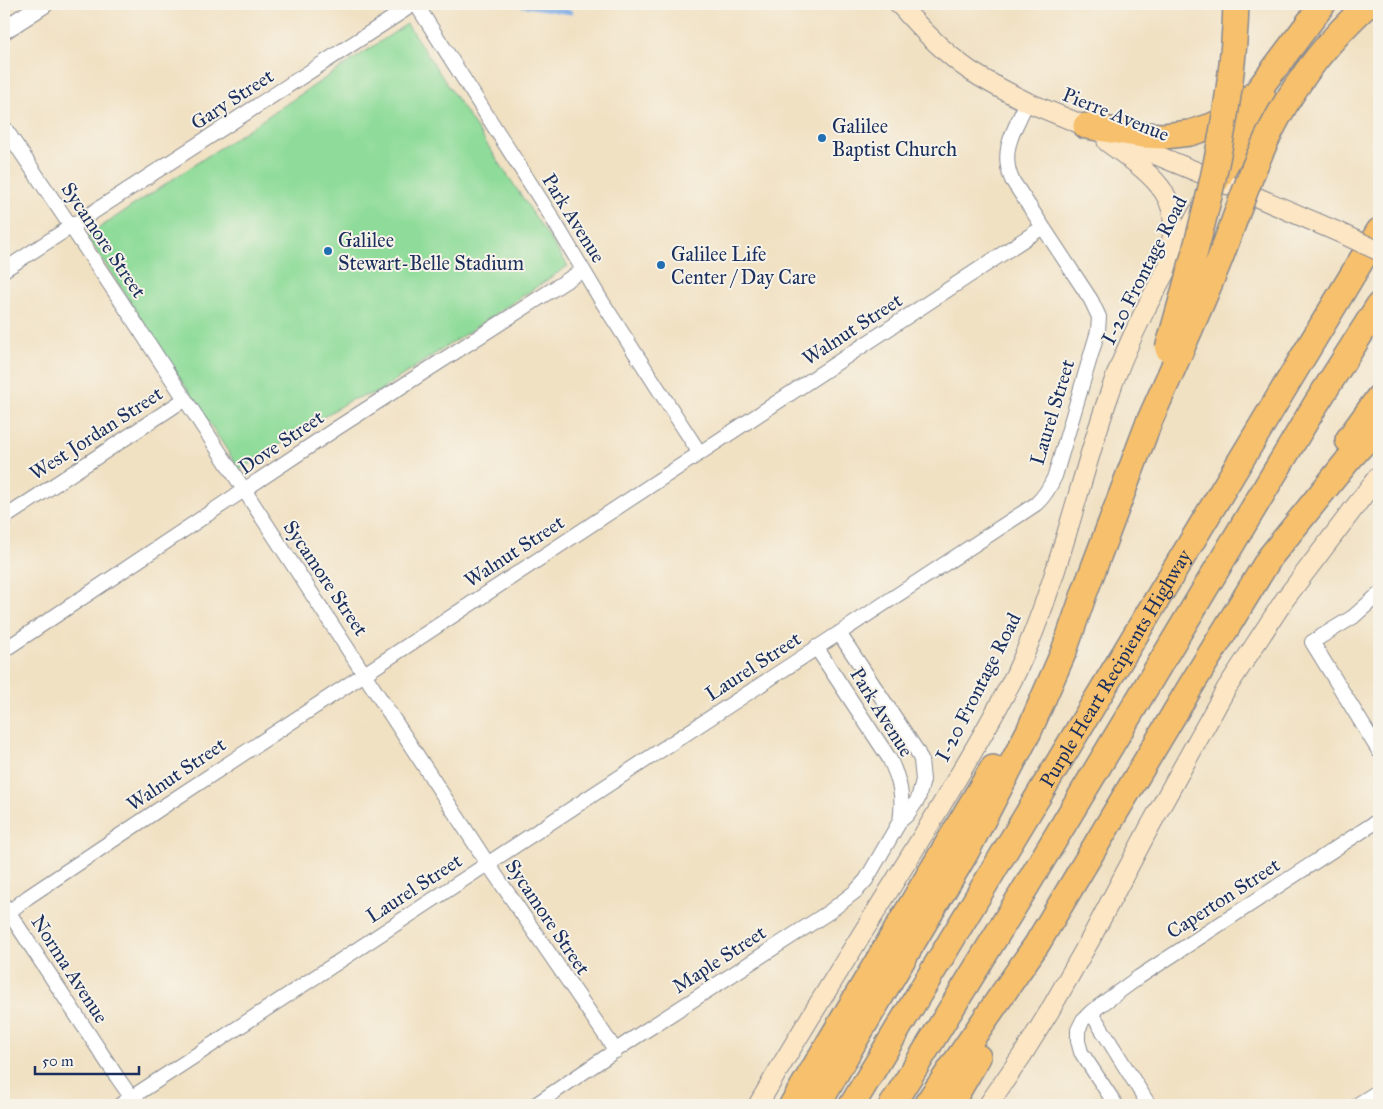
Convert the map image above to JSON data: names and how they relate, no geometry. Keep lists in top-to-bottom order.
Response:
{
  "streets": {
    "highway": ["Purple Heart Recipients Highway"],
    "main road": ["Pierre Avenue", "I-20 Frontage Road"],
    "street": [
      "Gary Street",
      "Park Avenue",
      "Sycamore Street",
      "Walnut Street",
      "Laurel Street",
      "West Jordan Street",
      "Dove Street",
      "Caperton Street",
      "Maple Street",
      "Norma Avenue"
    ]
  },
  "crossings": [
    ["Gary Street", "Park Avenue"],
    ["Gary Street", "Sycamore Street"],
    ["Pierre Avenue", "I-20 Frontage Road"],
    ["Pierre Avenue", "Laurel Street"],
    ["Park Avenue", "Walnut Street"],
    ["Park Avenue", "Laurel Street"],
    ["Park Avenue", "Dove Street"],
    ["Park Avenue", "Maple Street"],
    ["Sycamore Street", "Walnut Street"],
    ["Sycamore Street", "Laurel Street"],
    ["Sycamore Street", "West Jordan Street"],
    ["Sycamore Street", "Dove Street"],
    ["Sycamore Street", "Maple Street"],
    ["Walnut Street", "Laurel Street"],
    ["Walnut Street", "Norma Avenue"],
    ["Laurel Street", "Norma Avenue"]
  ],
  "places": ["Galilee Baptist Church", "Galilee Stewart-Belle Stadium", "Galilee Life Center / Day Care"],
  "scale_bar": "50 m"
}
